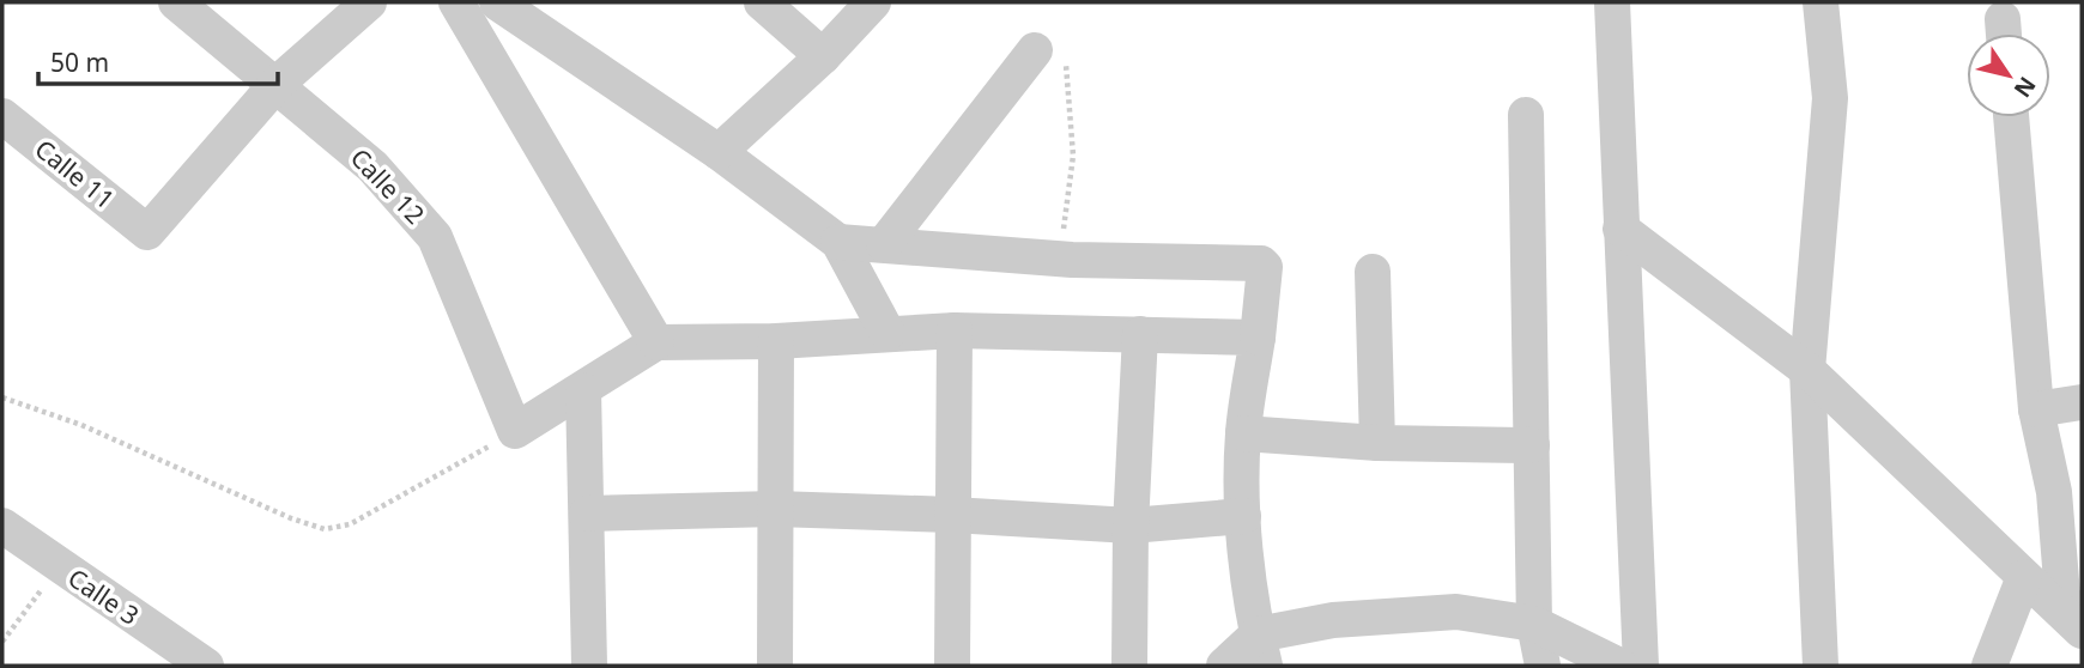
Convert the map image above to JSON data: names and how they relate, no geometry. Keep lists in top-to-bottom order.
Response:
{
  "streets": {
    "street": ["Calle 11", "Calle 12", "Calle 3"]
  },
  "crossings": [
    ["Calle 11", "Calle 12"]
  ],
  "scale_bar": "50 m",
  "north": "bottom right"
}
